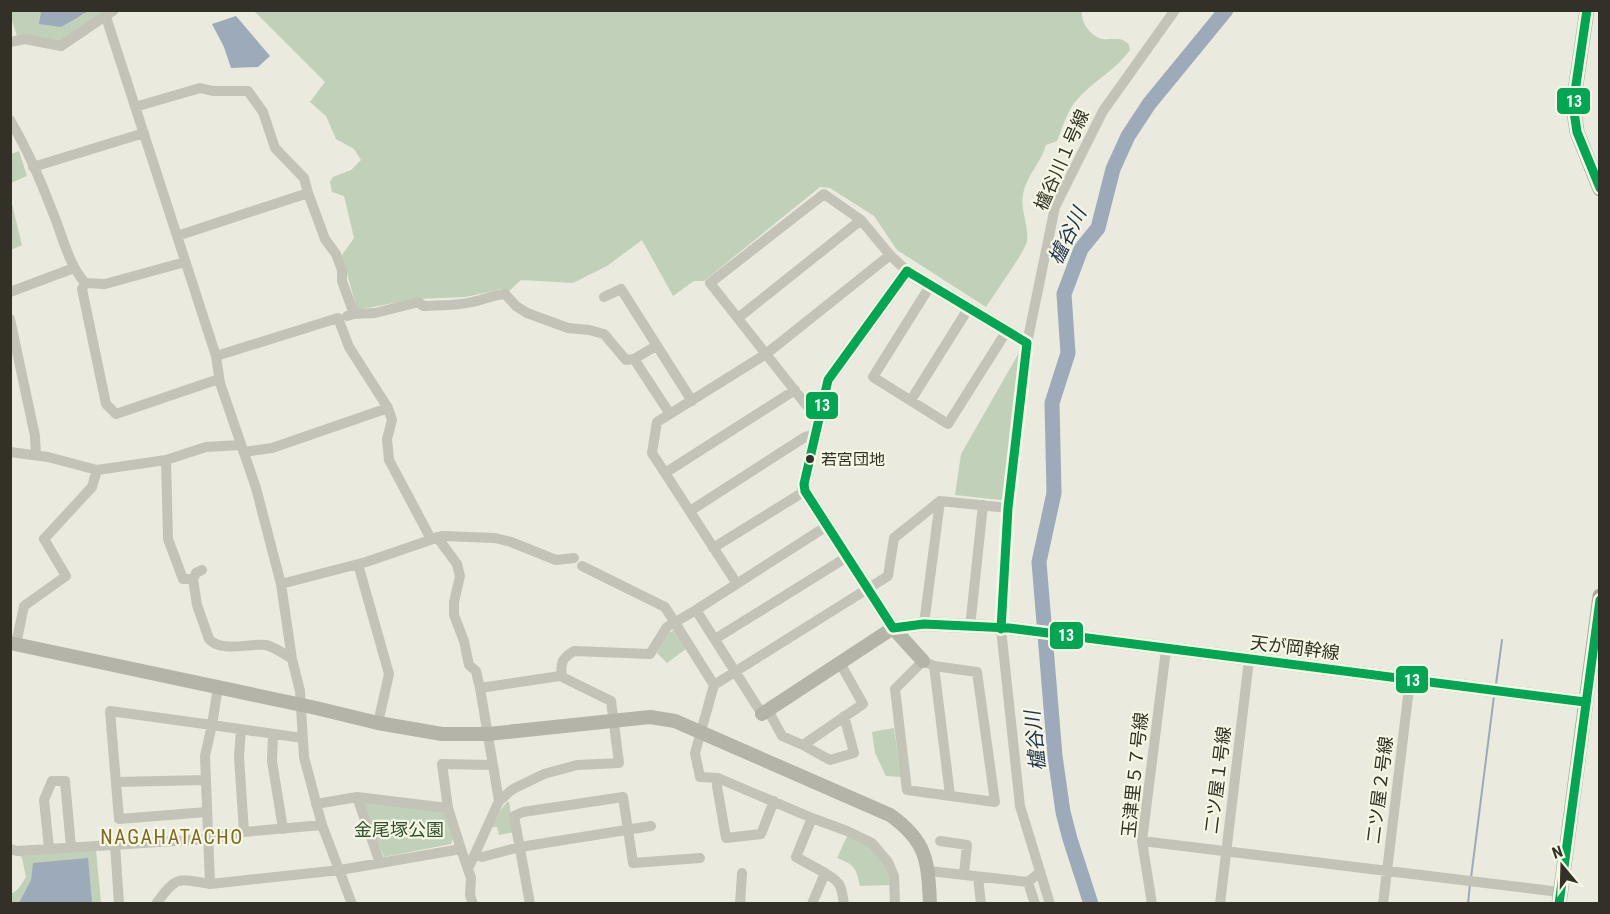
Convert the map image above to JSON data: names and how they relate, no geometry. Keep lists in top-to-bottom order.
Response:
{
  "streets": {
    "street": [
      "櫨谷川１号線",
      "天が岡幹線",
      "玉津里５７号線",
      "二ツ屋１号線",
      "二ツ屋２号線"
    ]
  },
  "crossings": [
    ["櫨谷川１号線", "天が岡幹線"],
    ["天が岡幹線", "玉津里５７号線"],
    ["天が岡幹線", "二ツ屋１号線"],
    ["天が岡幹線", "二ツ屋２号線"]
  ],
  "districts": ["NAGAHATACHO"],
  "water": ["櫨谷川"],
  "parks": ["金尾塚公園"],
  "places": ["若宮団地"],
  "lines": ["transit line 13"],
  "north": "top"
}
